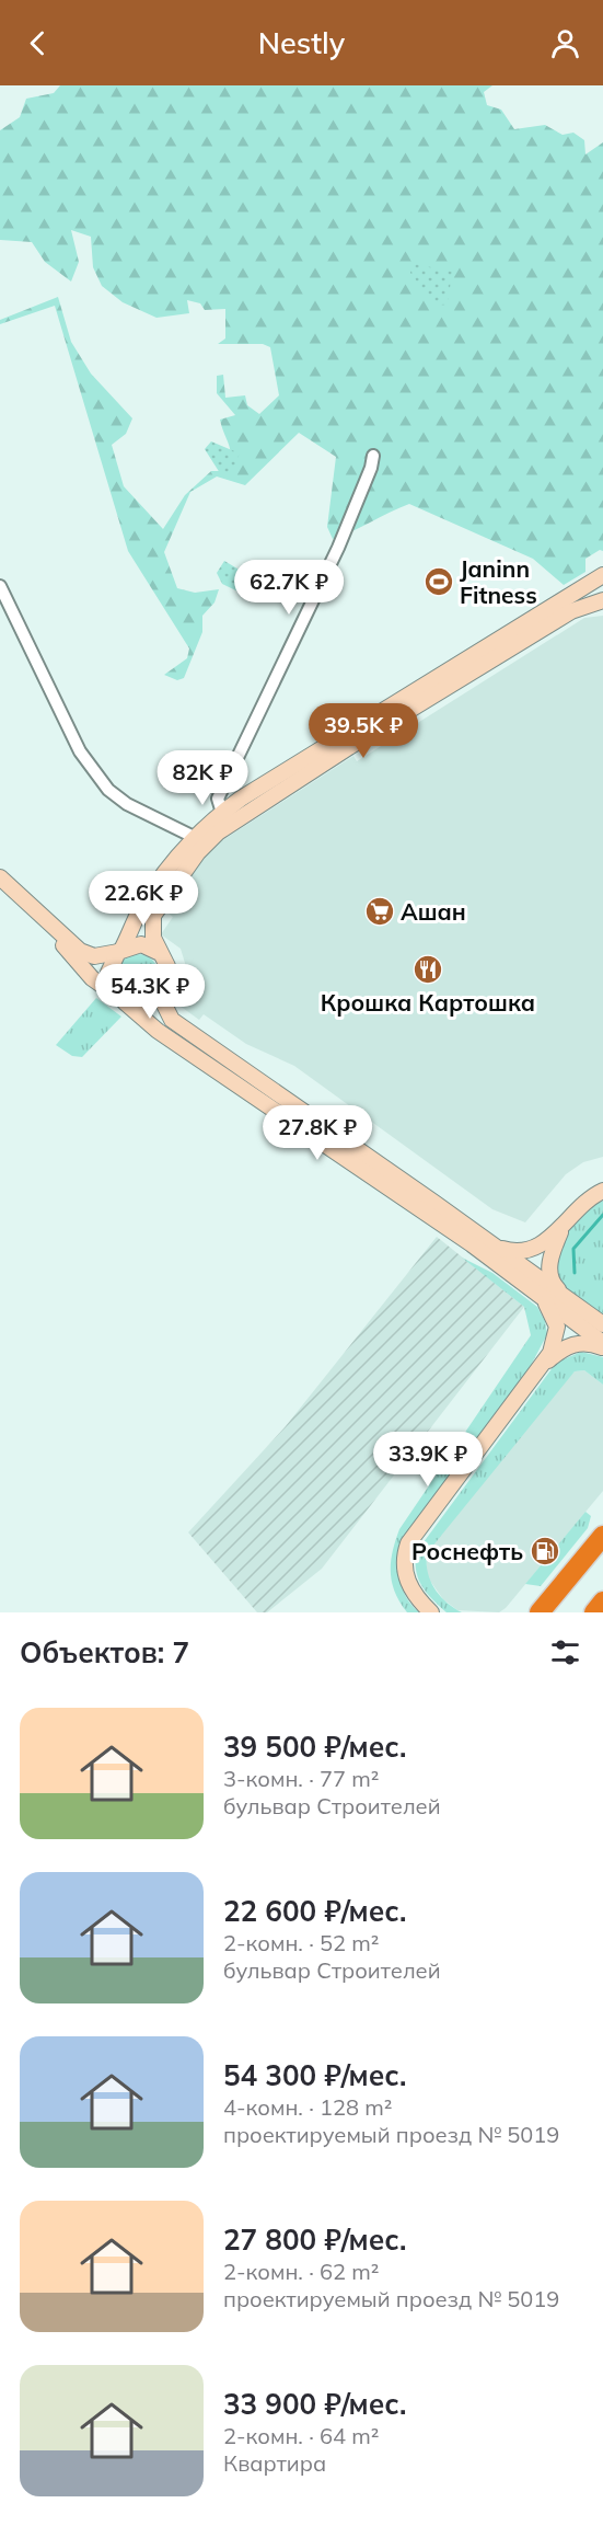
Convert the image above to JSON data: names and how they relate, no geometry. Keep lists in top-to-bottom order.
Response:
{
  "places": {
    "sports": ["Janinn Fitness"],
    "supermarket": ["Ашан"],
    "restaurant": ["Крошка Картошка"],
    "fuel station": ["Роснефть"]
  },
  "page": {
    "header": "Nestly",
    "price": [
      "62.7K ₽",
      "39.5K ₽",
      "82K ₽",
      "22.6K ₽",
      "54.3K ₽",
      "27.8K ₽",
      "33.9K ₽"
    ],
    "heading": "Объектов: 7",
    "list": [
      {
        "name": "39 500 ₽/мес.",
        "note": "3-комн. · 77 m² · бульвар Строителей"
      },
      {
        "name": "22 600 ₽/мес.",
        "note": "2-комн. · 52 m² · бульвар Строителей"
      },
      {
        "name": "54 300 ₽/мес.",
        "note": "4-комн. · 128 m² · проектируемый проезд № 5019"
      },
      {
        "name": "27 800 ₽/мес.",
        "note": "2-комн. · 62 m² · проектируемый проезд № 5019"
      },
      {
        "name": "33 900 ₽/мес.",
        "note": "2-комн. · 64 m² · Квартира"
      }
    ]
  }
}
